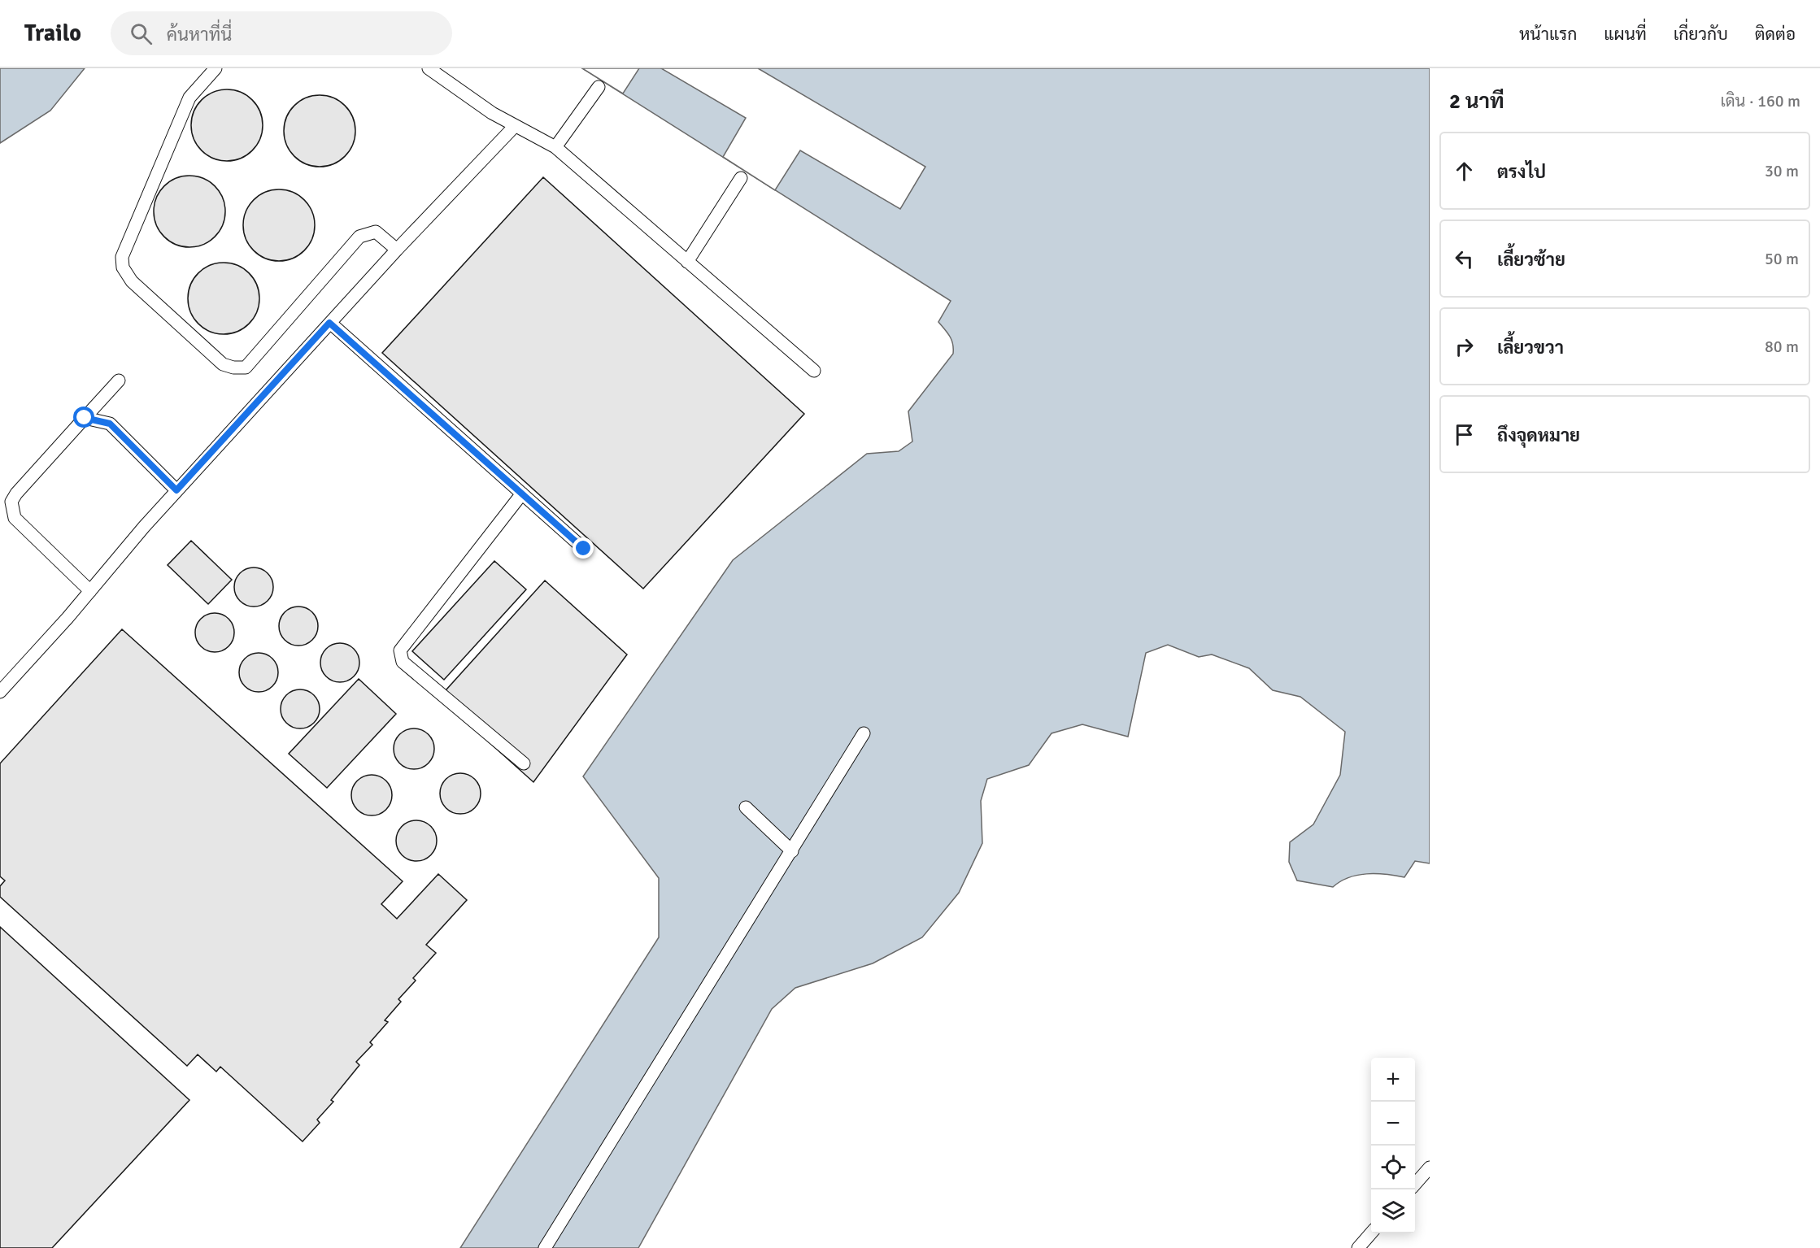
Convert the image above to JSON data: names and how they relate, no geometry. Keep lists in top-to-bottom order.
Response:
{
  "page": {
    "header": "Trailo",
    "search": "ค้นหาที่นี่",
    "nav": [
      "หน้าแรก",
      "แผนที่",
      "เกี่ยวกับ",
      "ติดต่อ"
    ],
    "heading": ["2 นาที", "เดิน · 160 m"],
    "list": [
      ["ตรงไป", "30 m"],
      ["เลี้ยวซ้าย", "50 m"],
      ["เลี้ยวขวา", "80 m"],
      "ถึงจุดหมาย"
    ],
    "map_buttons": ["+", "−"]
  }
}
